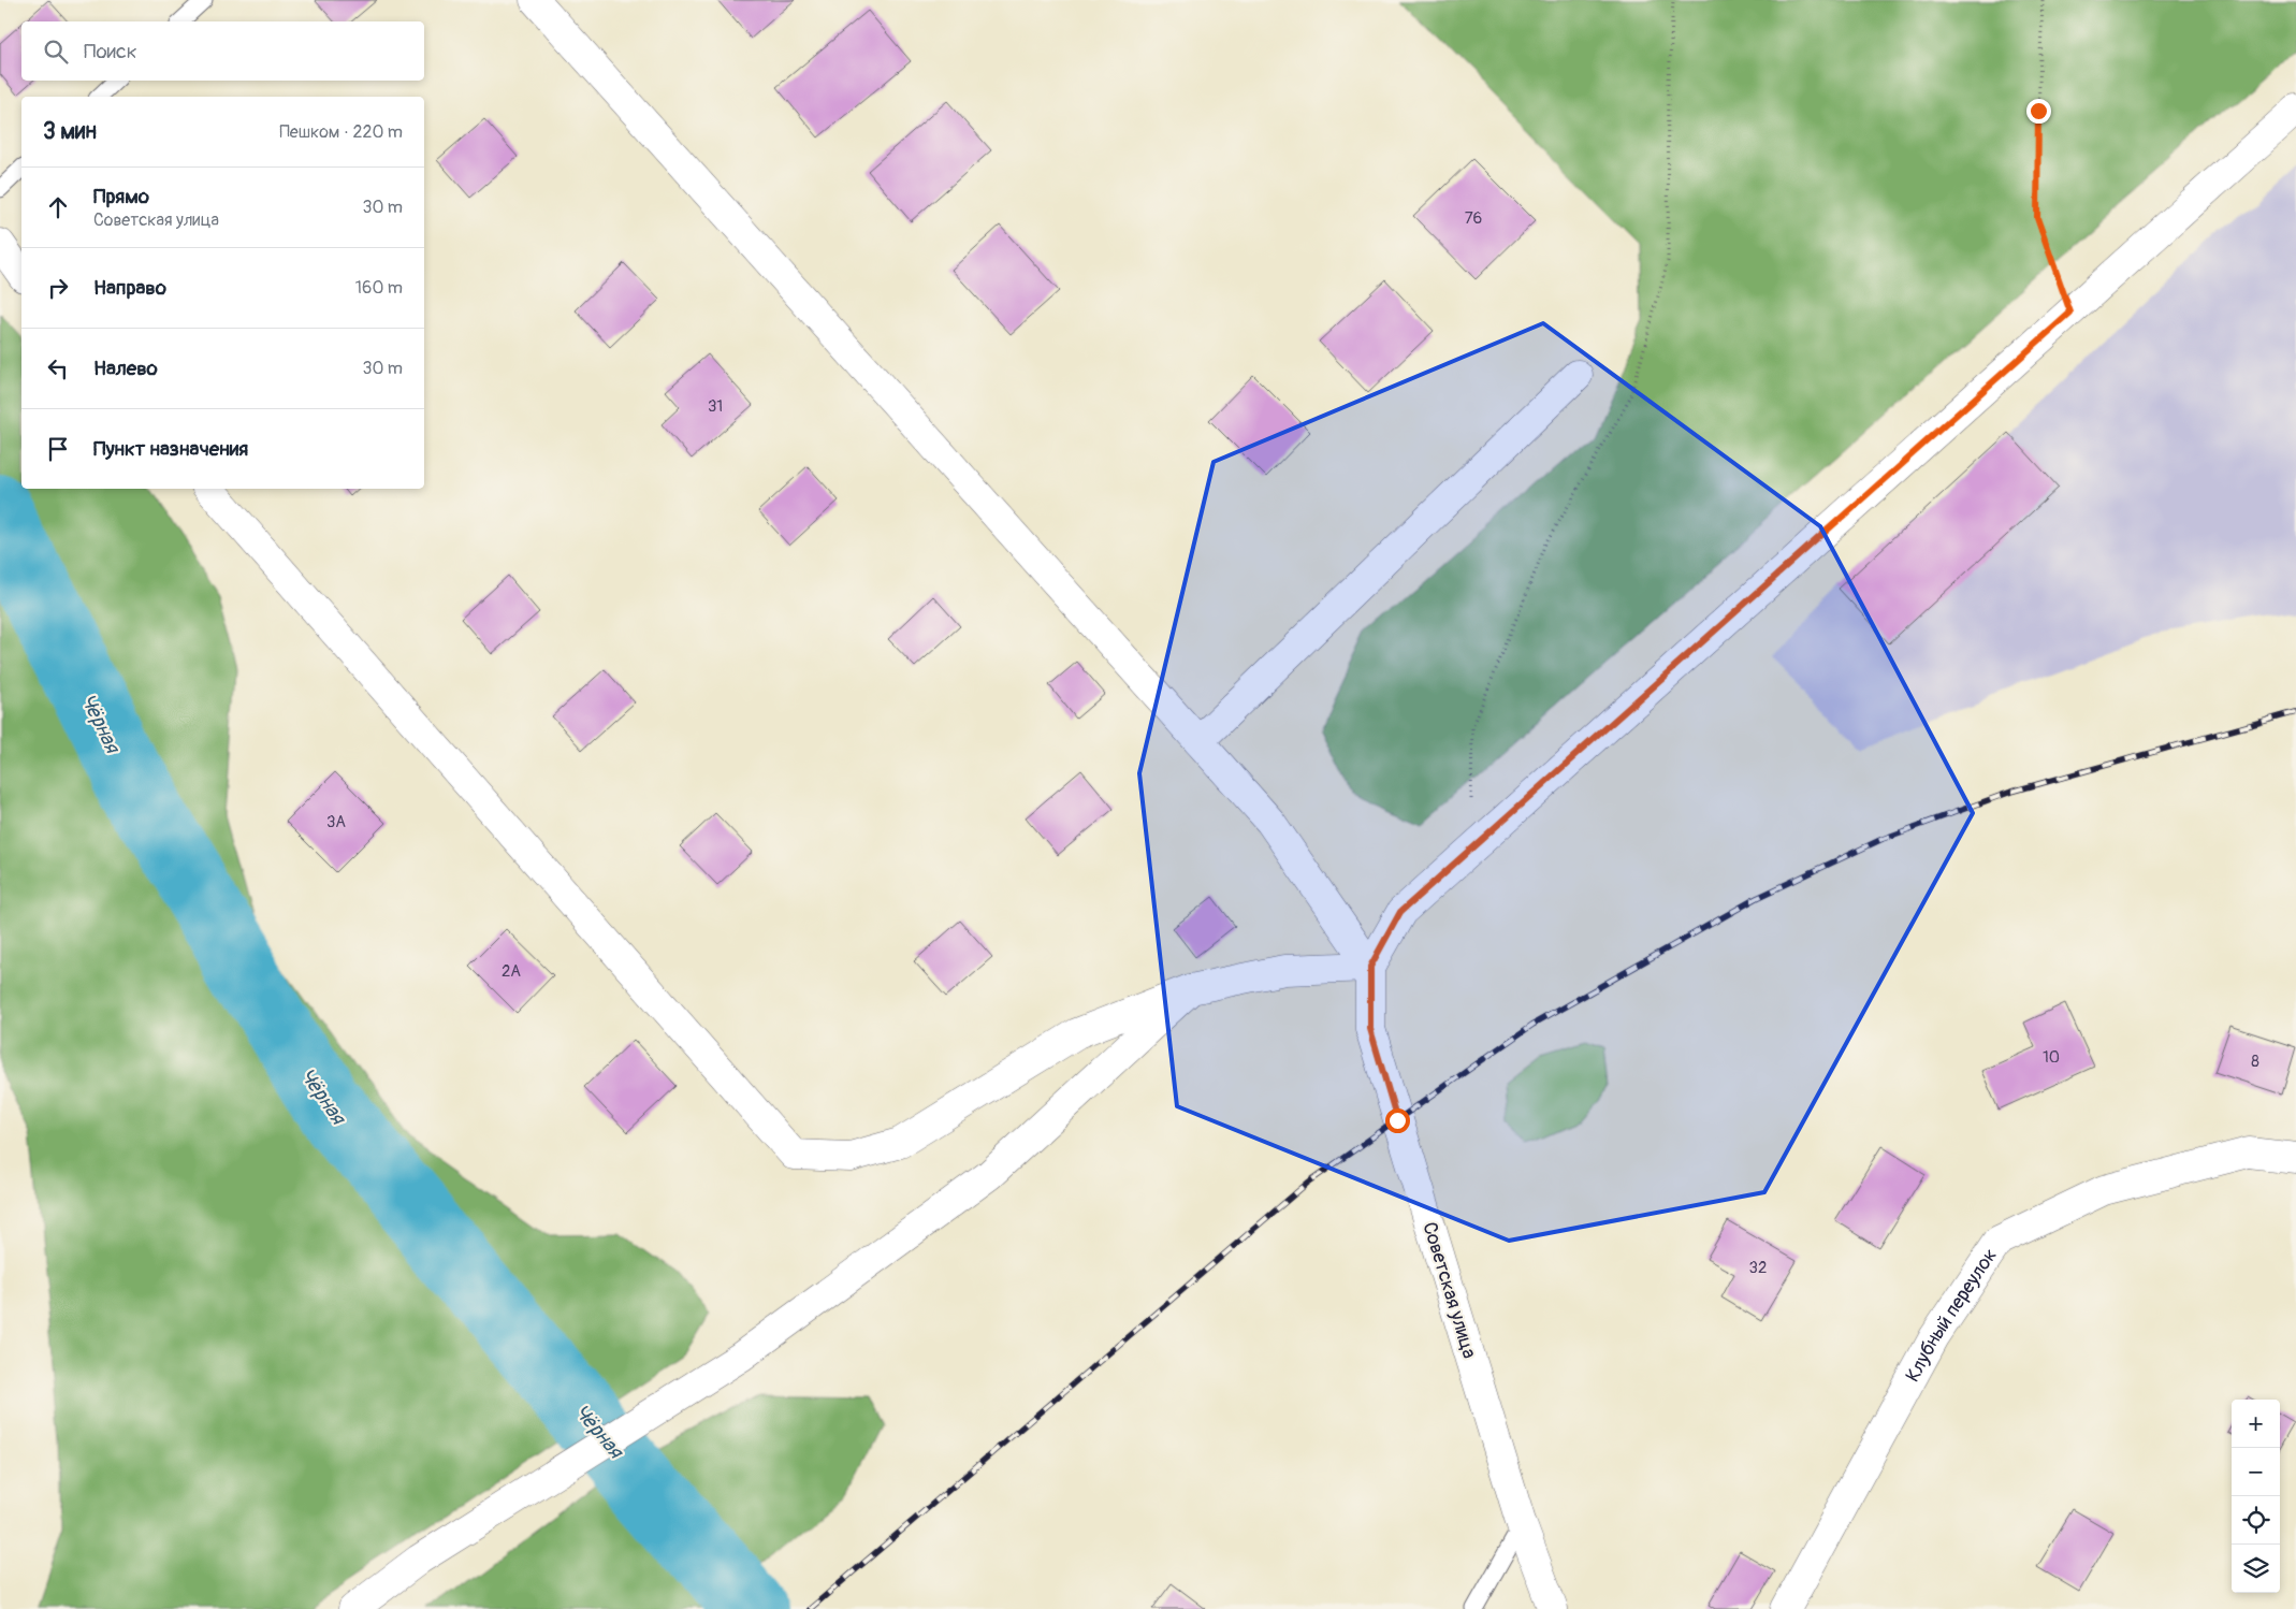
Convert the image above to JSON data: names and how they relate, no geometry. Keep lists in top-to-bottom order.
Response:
{
  "streets": {
    "street": ["Советская улица", "Клубный переулок"]
  },
  "water": ["Чёрная"],
  "house_numbers": [
    "76",
    "31",
    "3А",
    "2А",
    "10",
    "8",
    "32"
  ],
  "page": {
    "search": "Поиск",
    "heading": ["3 мин", "Пешком · 220 m"],
    "list": [
      ["Прямо", "Советская улица", "30 m"],
      ["Направо", "160 m"],
      ["Налево", "30 m"],
      "Пункт назначения"
    ],
    "map_buttons": ["+", "−"]
  }
}
